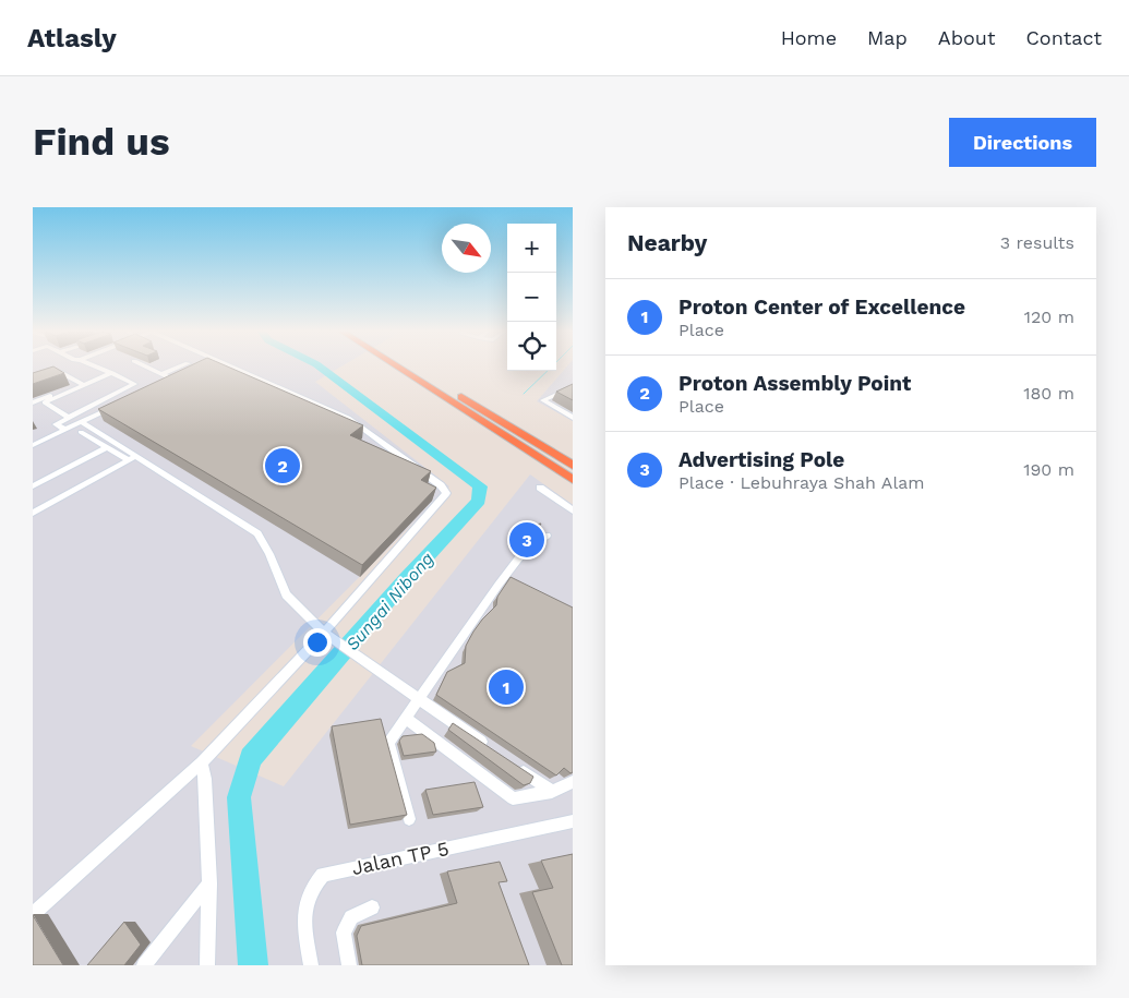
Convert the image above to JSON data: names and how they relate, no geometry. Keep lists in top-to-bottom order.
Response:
{
  "streets": {
    "street": ["Jalan TP 5"]
  },
  "water": ["Sungai Nibong"],
  "north": "bottom right",
  "page": {
    "header": "Atlasly",
    "nav": [
      "Home",
      "Map",
      "About",
      "Contact"
    ],
    "buttons": "Directions",
    "title": "Find us",
    "heading": ["Nearby", "3 results"],
    "map_buttons": ["+", "−"],
    "list": [
      {
        "mark": "1",
        "name": "Proton Center of Excellence",
        "note": "Place",
        "value": "120 m"
      },
      {
        "mark": "2",
        "name": "Proton Assembly Point",
        "note": "Place",
        "value": "180 m"
      },
      {
        "mark": "3",
        "name": "Advertising Pole",
        "note": "Place · Lebuhraya Shah Alam",
        "value": "190 m"
      }
    ],
    "pins": ["2", "3", "1"]
  }
}
